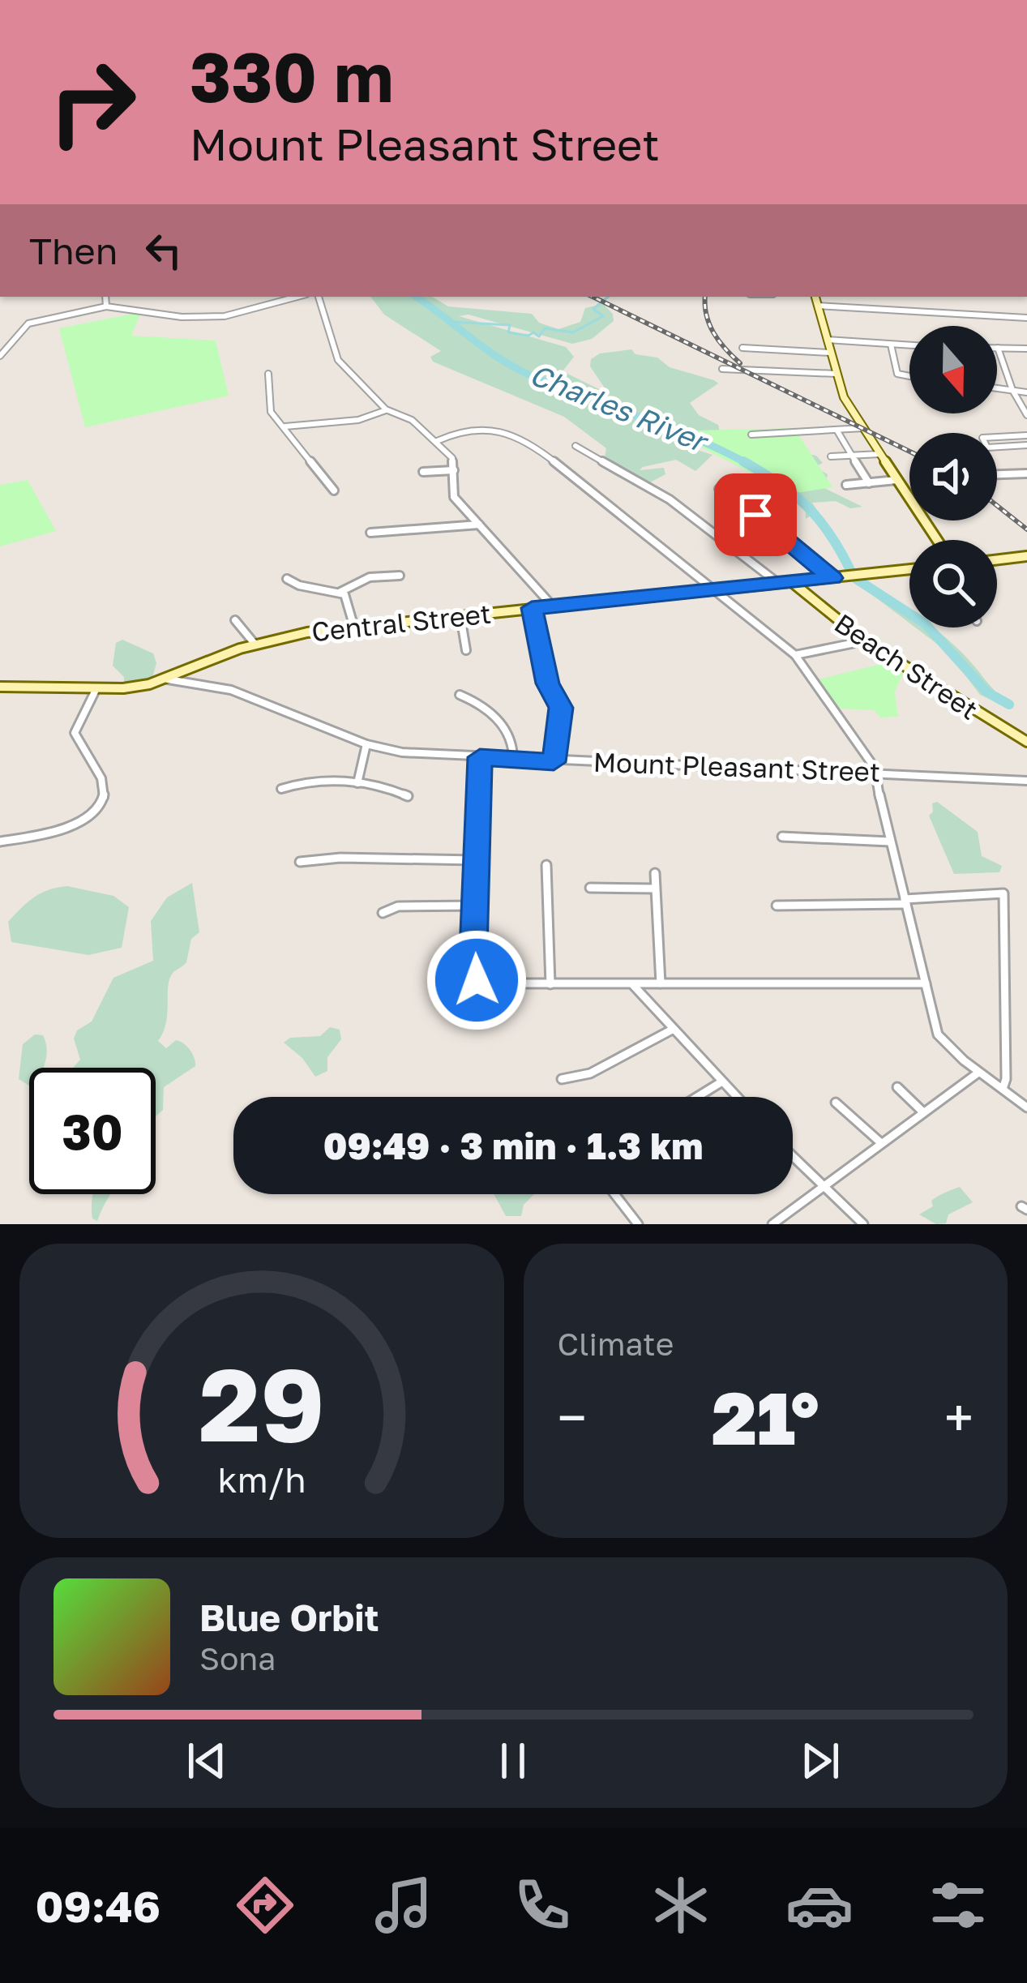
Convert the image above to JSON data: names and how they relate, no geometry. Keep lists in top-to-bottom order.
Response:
{
  "streets": {
    "main road": ["Central Street", "Beach Street"],
    "street": ["Mount Pleasant Street"]
  },
  "crossings": [
    ["Central Street", "Beach Street"],
    ["Central Street", "Mount Pleasant Street"]
  ],
  "water": ["Charles River"],
  "north": "bottom",
  "page": {
    "turn": ["330 m", "Mount Pleasant Street"],
    "then": "Then",
    "limit": "30",
    "trip": "09:49 · 3 min · 1.3 km",
    "tile": "Climate",
    "heat": ["−", "21°", "+"],
    "song": ["Blue Orbit", "Sona"],
    "tabs": "09:46",
    "gauge": ["29", "km/h"]
  }
}
